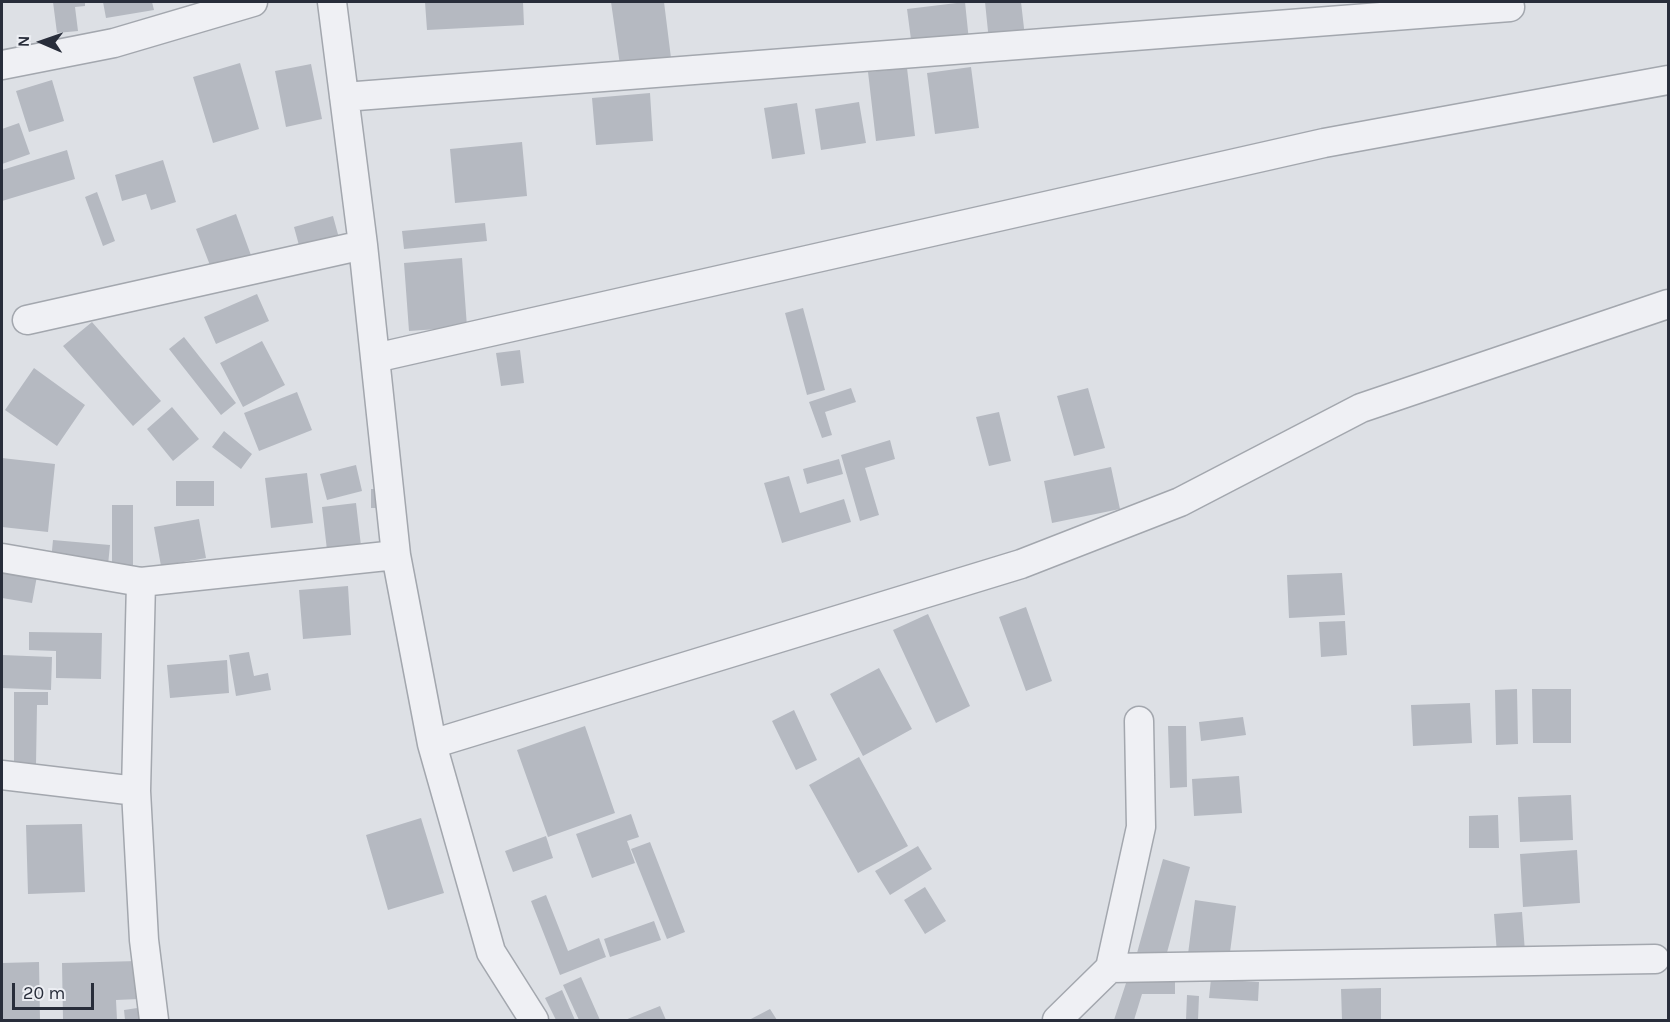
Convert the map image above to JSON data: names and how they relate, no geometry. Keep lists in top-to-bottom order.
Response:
{
  "scale_bar": "20 m",
  "north": "left"
}
